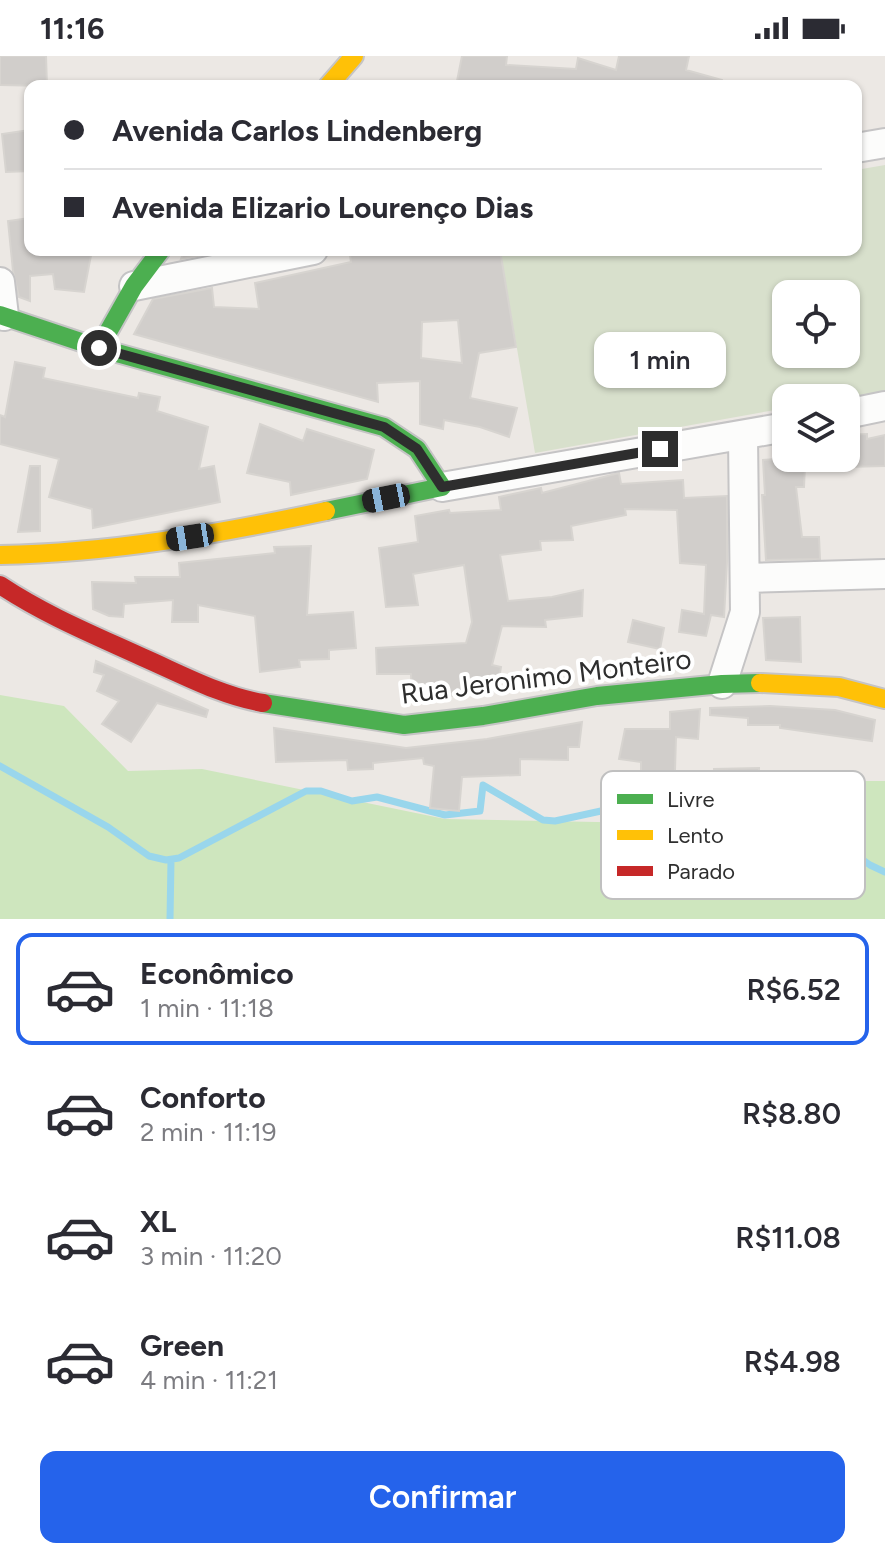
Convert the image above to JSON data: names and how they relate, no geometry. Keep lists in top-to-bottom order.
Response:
{
  "streets": {
    "street": ["Rua Jeronimo Monteiro"]
  },
  "legend": ["Livre", "Lento", "Parado"],
  "page": {
    "status": "11:16",
    "banner": ["Avenida Carlos Lindenberg", "Avenida Elizario Lourenço Dias"],
    "bubble": "1 min",
    "list": [
      {
        "name": "Econômico",
        "note": "1 min · 11:18",
        "value": "R$6.52"
      },
      {
        "name": "Conforto",
        "note": "2 min · 11:19",
        "value": "R$8.80"
      },
      {
        "name": "XL",
        "note": "3 min · 11:20",
        "value": "R$11.08"
      },
      {
        "name": "Green",
        "note": "4 min · 11:21",
        "value": "R$4.98"
      }
    ],
    "buttons": "Confirmar"
  }
}
